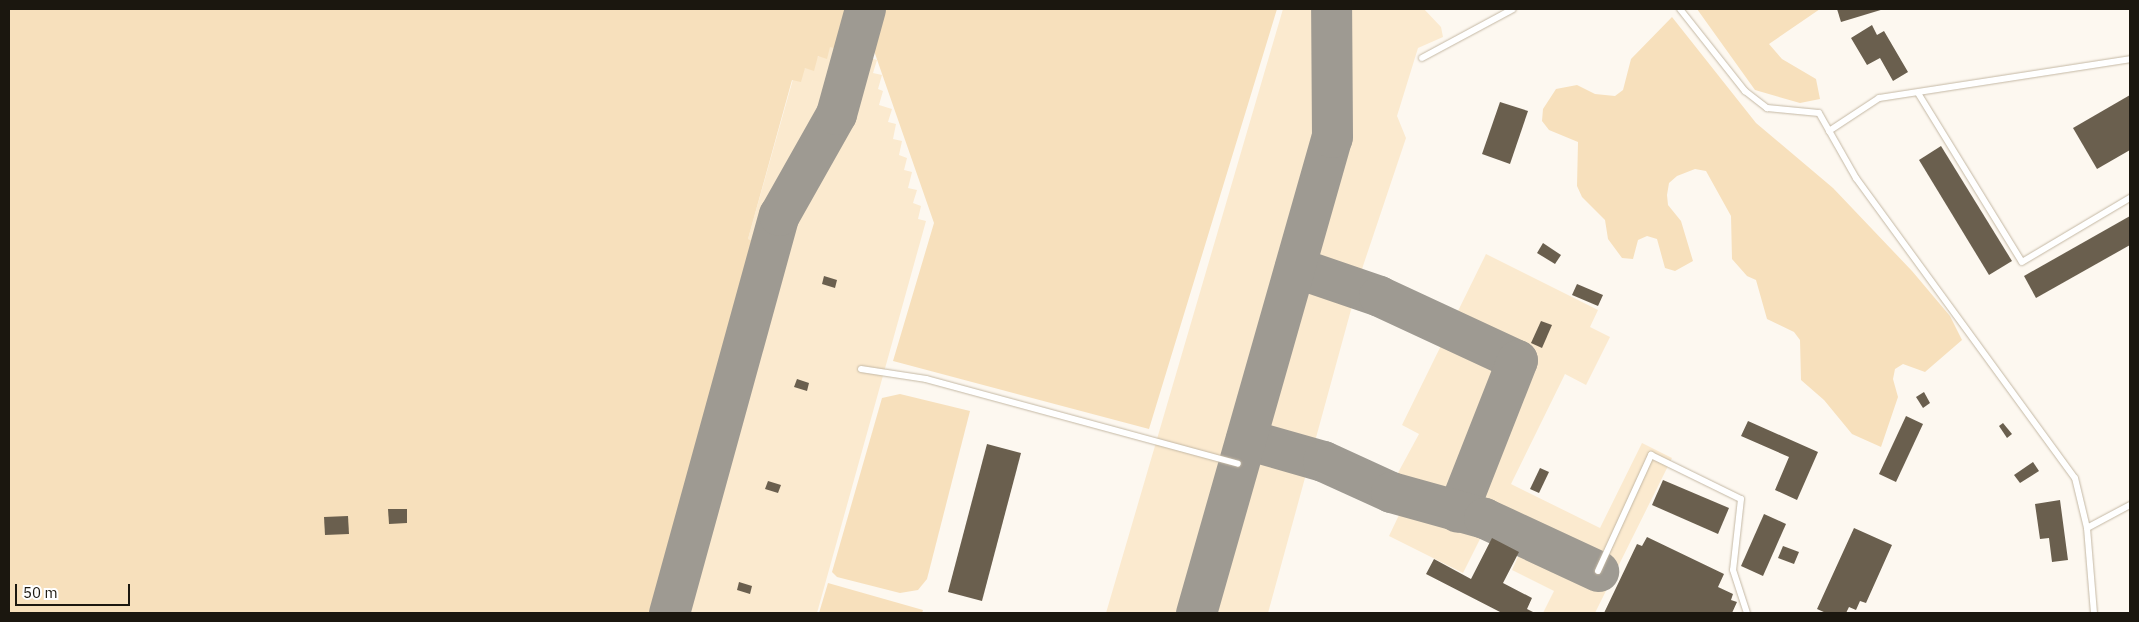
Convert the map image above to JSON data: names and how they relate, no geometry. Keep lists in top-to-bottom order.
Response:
{
  "scale_bar": "50 m"
}
